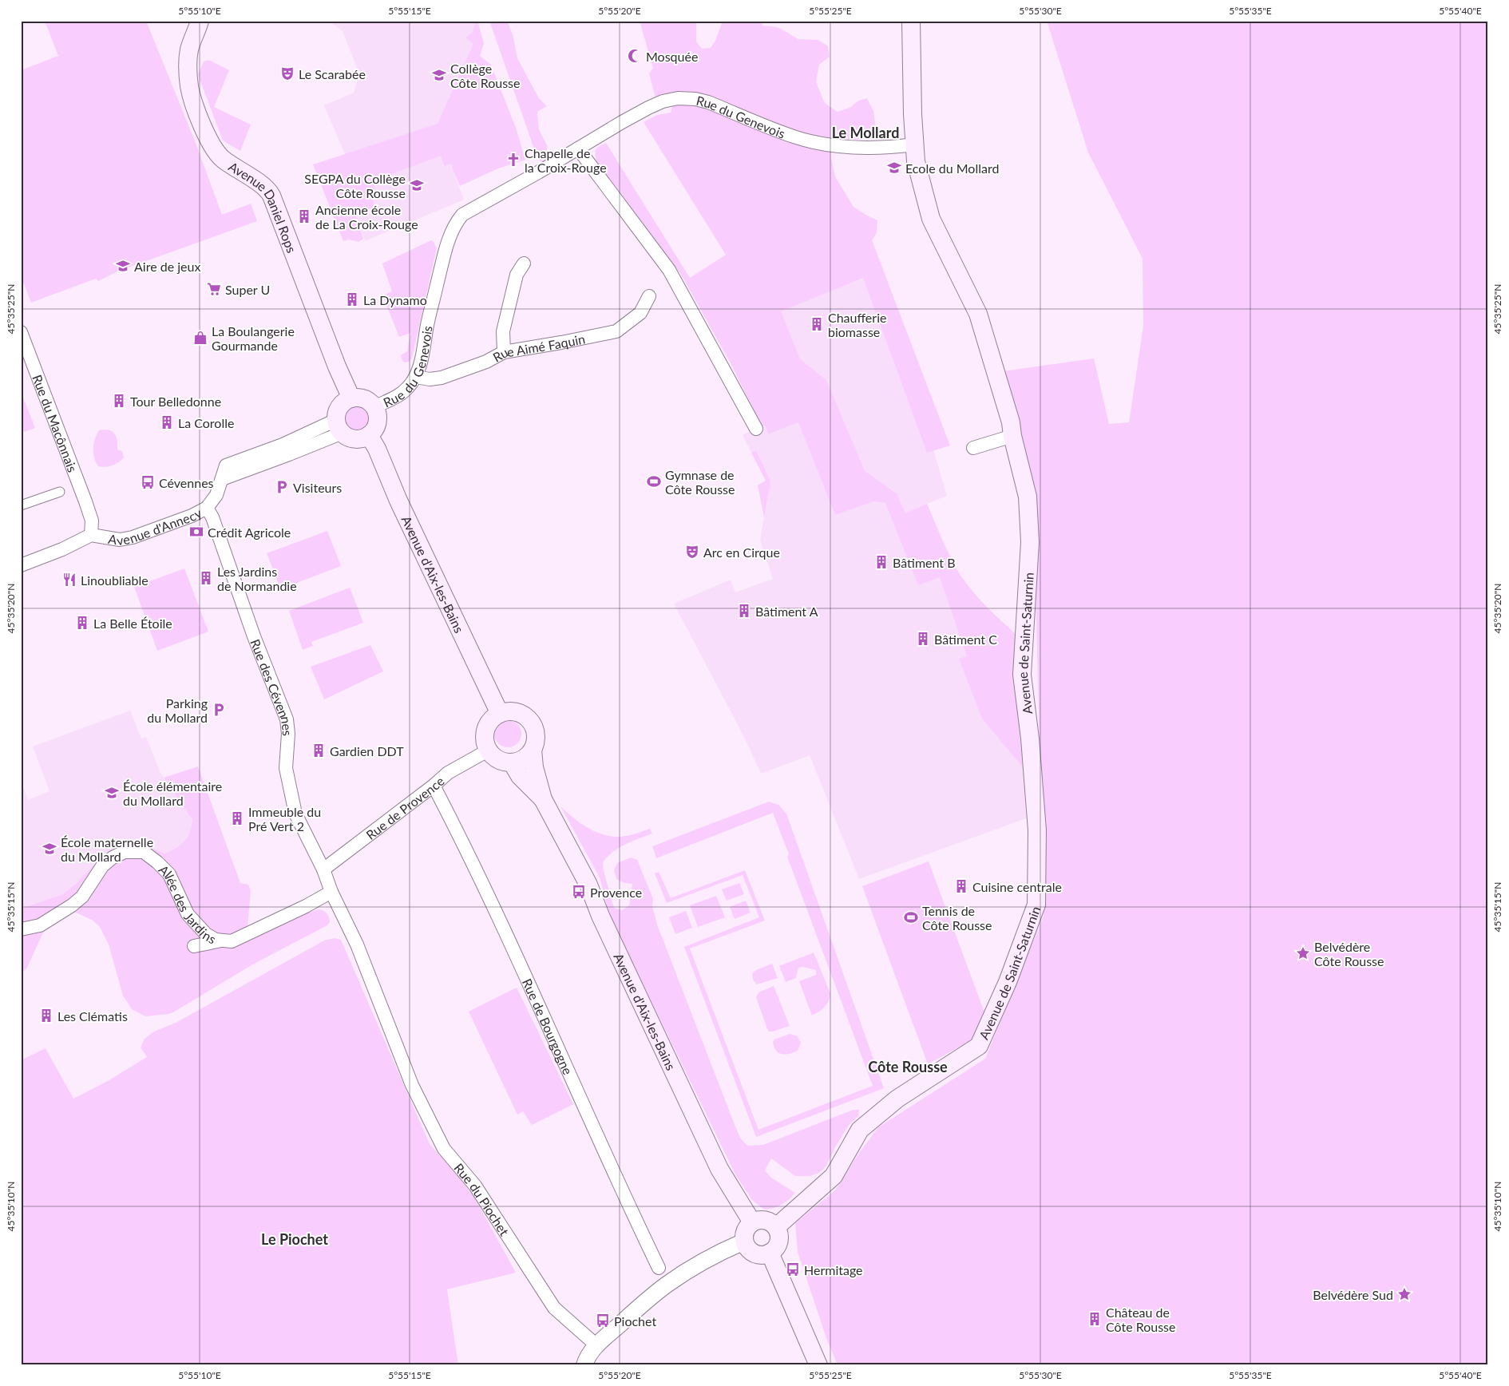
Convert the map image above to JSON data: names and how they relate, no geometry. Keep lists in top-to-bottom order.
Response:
{
  "streets": {
    "main road": ["Avenue Daniel Rops", "Avenue d'Aix-les-Bains", "Avenue de Saint-Saturnin"],
    "street": [
      "Rue du Genevois",
      "Rue Aimé Faquin",
      "Rue du Macônnais",
      "Avenue d'Annecy",
      "Rue des Cévennes",
      "Rue de Provence",
      "Allée des Jardins",
      "Rue de Bourgogne",
      "Rue du Piochet"
    ]
  },
  "crossings": [
    ["Rue du Genevois", "Avenue Daniel Rops"],
    ["Rue du Genevois", "Rue Aimé Faquin"],
    ["Rue du Genevois", "Avenue d'Annecy"],
    ["Rue du Genevois", "Avenue d'Aix-les-Bains"],
    ["Rue du Genevois", "Avenue de Saint-Saturnin"],
    ["Avenue Daniel Rops", "Avenue d'Annecy"],
    ["Avenue Daniel Rops", "Avenue d'Aix-les-Bains"],
    ["Rue du Macônnais", "Avenue d'Annecy"],
    ["Avenue d'Annecy", "Avenue d'Aix-les-Bains"],
    ["Avenue d'Annecy", "Rue des Cévennes"],
    ["Avenue d'Aix-les-Bains", "Avenue de Saint-Saturnin"],
    ["Avenue d'Aix-les-Bains", "Rue de Provence"],
    ["Rue des Cévennes", "Rue de Provence"],
    ["Rue des Cévennes", "Rue du Piochet"],
    ["Rue de Provence", "Rue de Bourgogne"],
    ["Rue de Provence", "Rue du Piochet"],
    ["Allée des Jardins", "Rue du Piochet"]
  ],
  "districts": ["Le Mollard", "Côte Rousse", "Le Piochet"],
  "places": {
    "mosque": ["Mosquée"],
    "theatre": ["Le Scarabée", "Arc en Cirque"],
    "school or university": [
      "Collège Côte Rousse",
      "Ecole du Mollard",
      "SEGPA du Collège Côte Rousse",
      "Aire de jeux",
      "École élémentaire du Mollard",
      "École maternelle du Mollard"
    ],
    "church": ["Chapelle de la Croix-Rouge"],
    "building": [
      "Ancienne école de La Croix-Rouge",
      "La Dynamo",
      "Chaufferie biomasse",
      "Tour Belledonne",
      "La Corolle",
      "Bâtiment B",
      "Les Jardins de Normandie",
      "Bâtiment A",
      "La Belle Étoile",
      "Bâtiment C",
      "Gardien DDT",
      "Immeuble du Pré Vert 2",
      "Cuisine centrale",
      "Les Clématis",
      "Château de Côte Rousse"
    ],
    "supermarket": ["Super U"],
    "shop": ["La Boulangerie Gourmande"],
    "sports": ["Gymnase de Côte Rousse", "Tennis de Côte Rousse"],
    "bus stop": [
      "Cévennes",
      "Provence",
      "Hermitage",
      "Piochet"
    ],
    "parking": ["Visiteurs", "Parking du Mollard"],
    "bank": ["Crédit Agricole"],
    "restaurant": ["Linoubliable"],
    "place": ["Belvédère Côte Rousse", "Belvédère Sud"]
  },
  "coordinates": [
    "5°55'10\"E",
    "5°55'15\"E",
    "5°55'20\"E",
    "5°55'25\"E",
    "5°55'30\"E",
    "5°55'35\"E",
    "5°55'40\"E",
    "45°35'25\"N",
    "45°35'20\"N",
    "45°35'15\"N",
    "45°35'10\"N"
  ]
}
